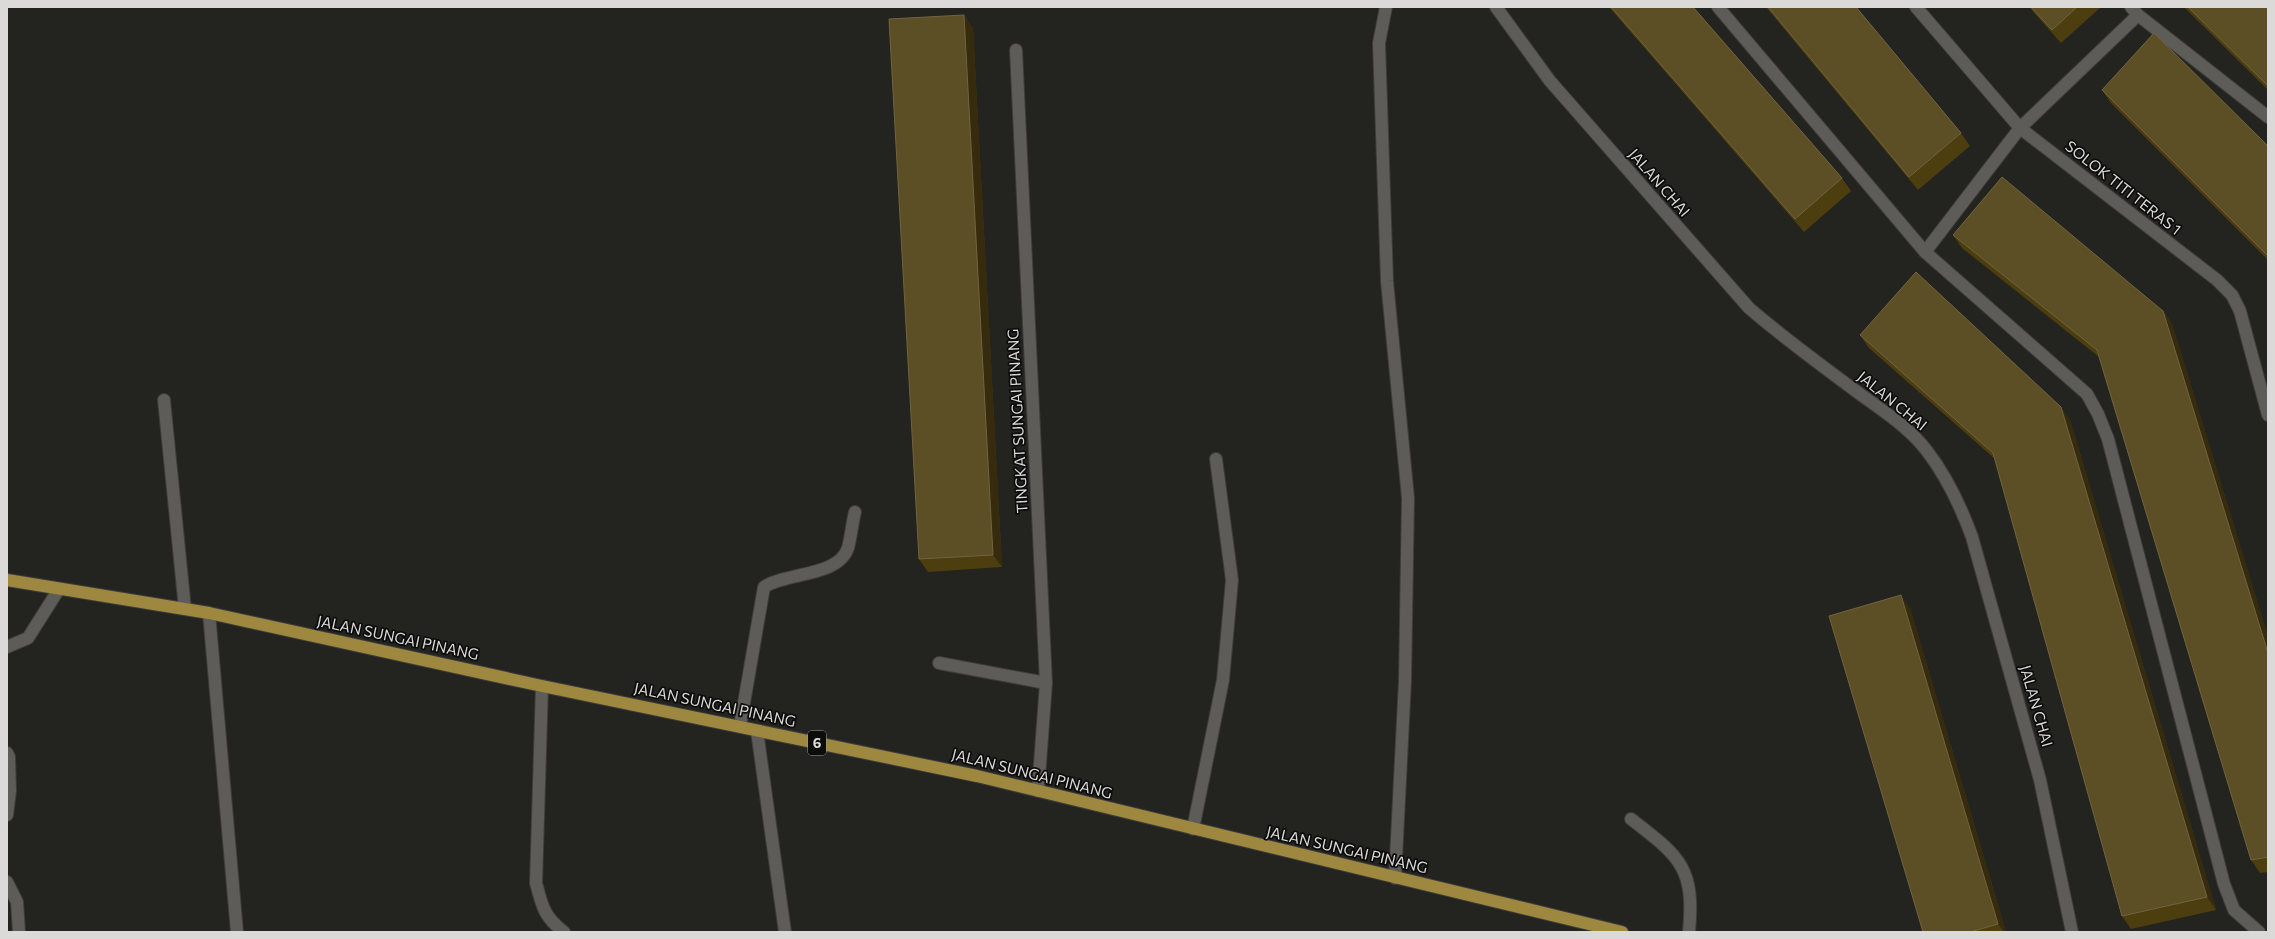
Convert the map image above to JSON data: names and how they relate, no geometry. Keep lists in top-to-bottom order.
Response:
{
  "streets": {
    "main road": ["JALAN SUNGAI PINANG", "6"],
    "street": ["JALAN CHAI", "SOLOK TITI TERAS 1", "TINGKAT SUNGAI PINANG"]
  },
  "crossings": [
    ["TINGKAT SUNGAI PINANG", "JALAN SUNGAI PINANG"]
  ]
}
